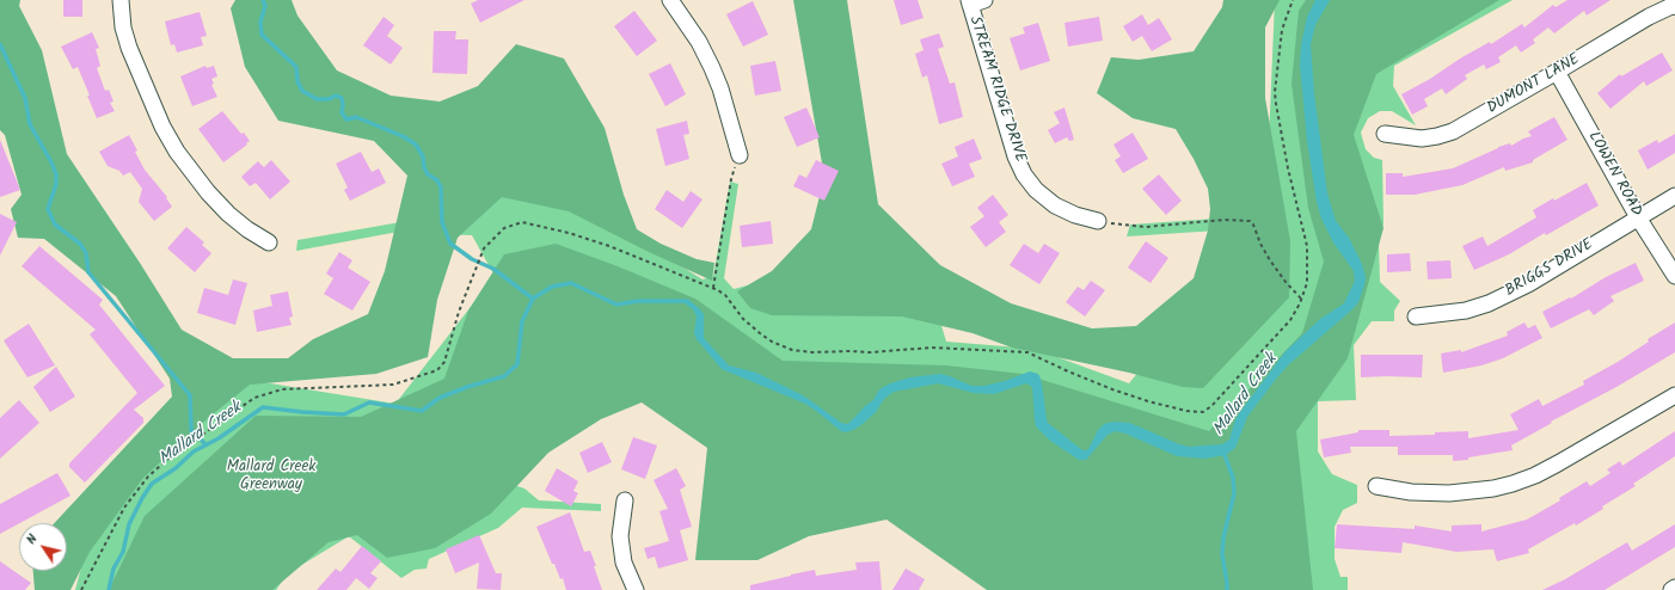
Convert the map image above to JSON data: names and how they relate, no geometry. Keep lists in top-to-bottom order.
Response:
{
  "streets": {
    "street": [
      "DUMONT LANE",
      "STREAM RIDGE DRIVE",
      "LOWEN ROAD",
      "BRIGGS DRIVE"
    ]
  },
  "crossings": [
    ["DUMONT LANE", "LOWEN ROAD"],
    ["LOWEN ROAD", "BRIGGS DRIVE"]
  ],
  "water": ["Mallard Creek"],
  "parks": ["Mallard Creek Greenway"],
  "north": "top left"
}
